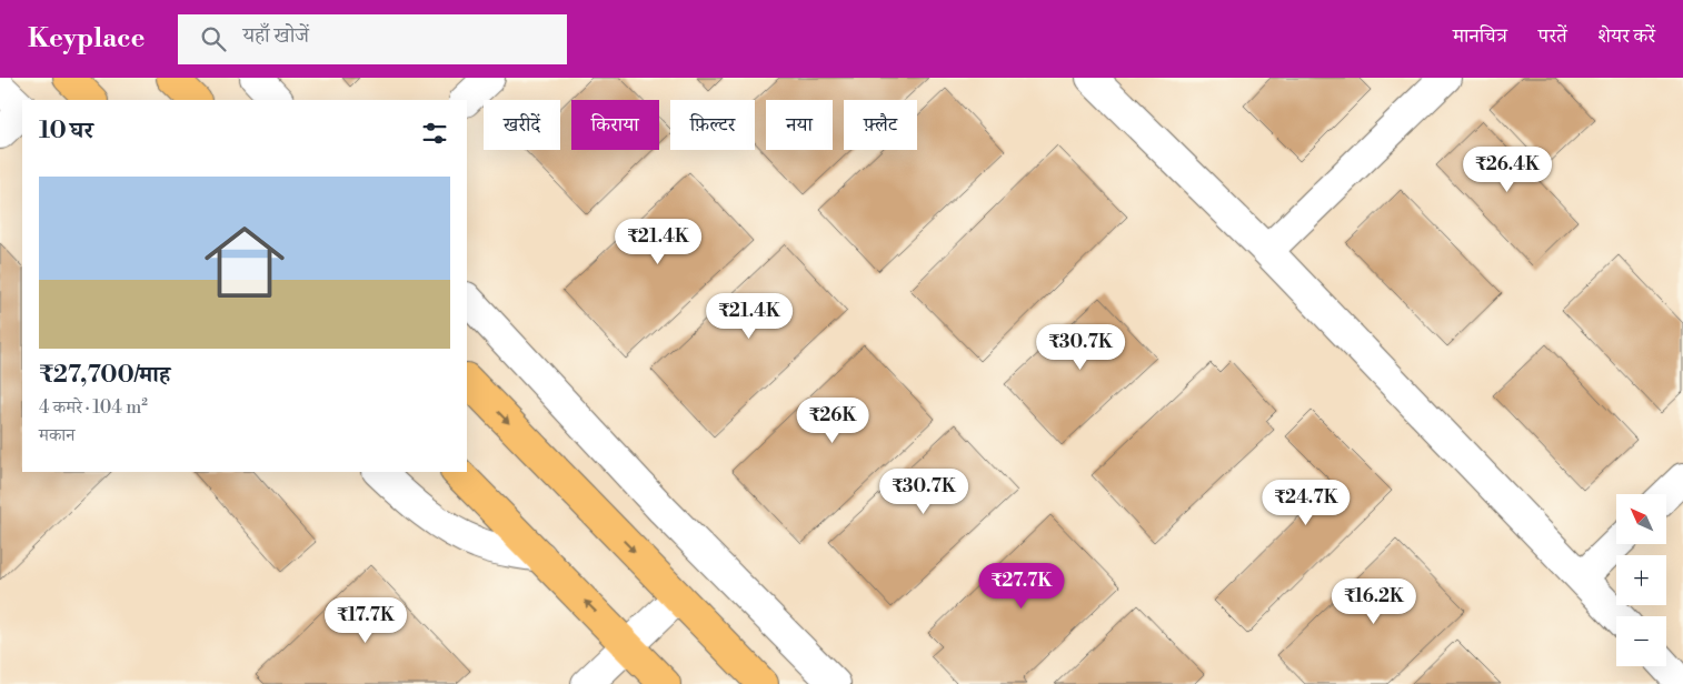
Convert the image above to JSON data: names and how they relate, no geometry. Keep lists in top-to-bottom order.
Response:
{
  "north": "top left",
  "page": {
    "header": "Keyplace",
    "search": "यहाँ खोजें",
    "nav": ["मानचित्र", "परतें", "शेयर करें"],
    "chip": [
      "खरीदें",
      "किराया",
      "फ़िल्टर",
      "नया",
      "फ़्लैट"
    ],
    "heading": "10 घर",
    "price": [
      "₹26.4K",
      "₹21.4K",
      "₹21.4K",
      "₹30.7K",
      "₹26K",
      "₹30.7K",
      "₹24.7K",
      "₹27.7K",
      "₹16.2K",
      "₹17.7K"
    ],
    "list": [
      {
        "name": "₹27,700/माह",
        "note": "4 कमरे · 104 m² · मकान"
      }
    ],
    "map_buttons": ["+", "−"]
  }
}
